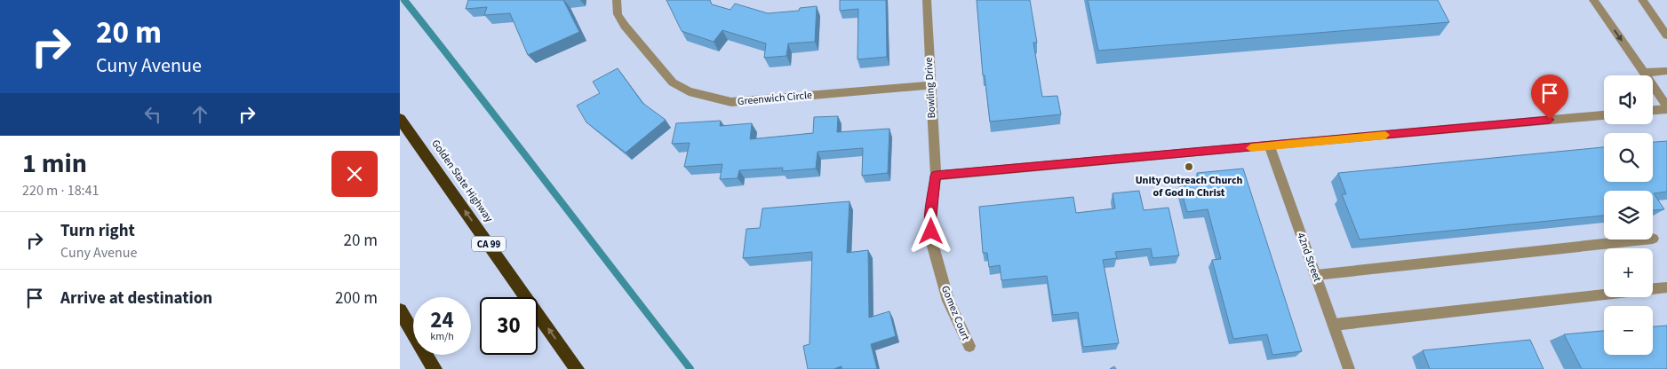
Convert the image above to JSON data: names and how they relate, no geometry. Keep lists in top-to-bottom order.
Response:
{
  "streets": {
    "highway": ["Golden State Highway", "CA 99"],
    "street": [
      "Bowling Drive",
      "Greenwich Circle",
      "42nd Street",
      "Gomez Court"
    ]
  },
  "crossings": [
    ["Bowling Drive", "Greenwich Circle"],
    ["Bowling Drive", "Gomez Court"]
  ],
  "one_way": ["Golden State Highway"],
  "places": ["Unity Outreach Church of God in Christ"],
  "page": {
    "turn": ["20 m", "Cuny Avenue"],
    "map_buttons": ["+", "−"],
    "heading": ["1 min", "220 m · 18:41"],
    "list": [
      {
        "name": "Turn right",
        "note": "Cuny Avenue",
        "value": "20 m"
      },
      {
        "name": "Arrive at destination",
        "value": "200 m"
      }
    ],
    "speed": "24 km/h",
    "limit": "30"
  }
}
